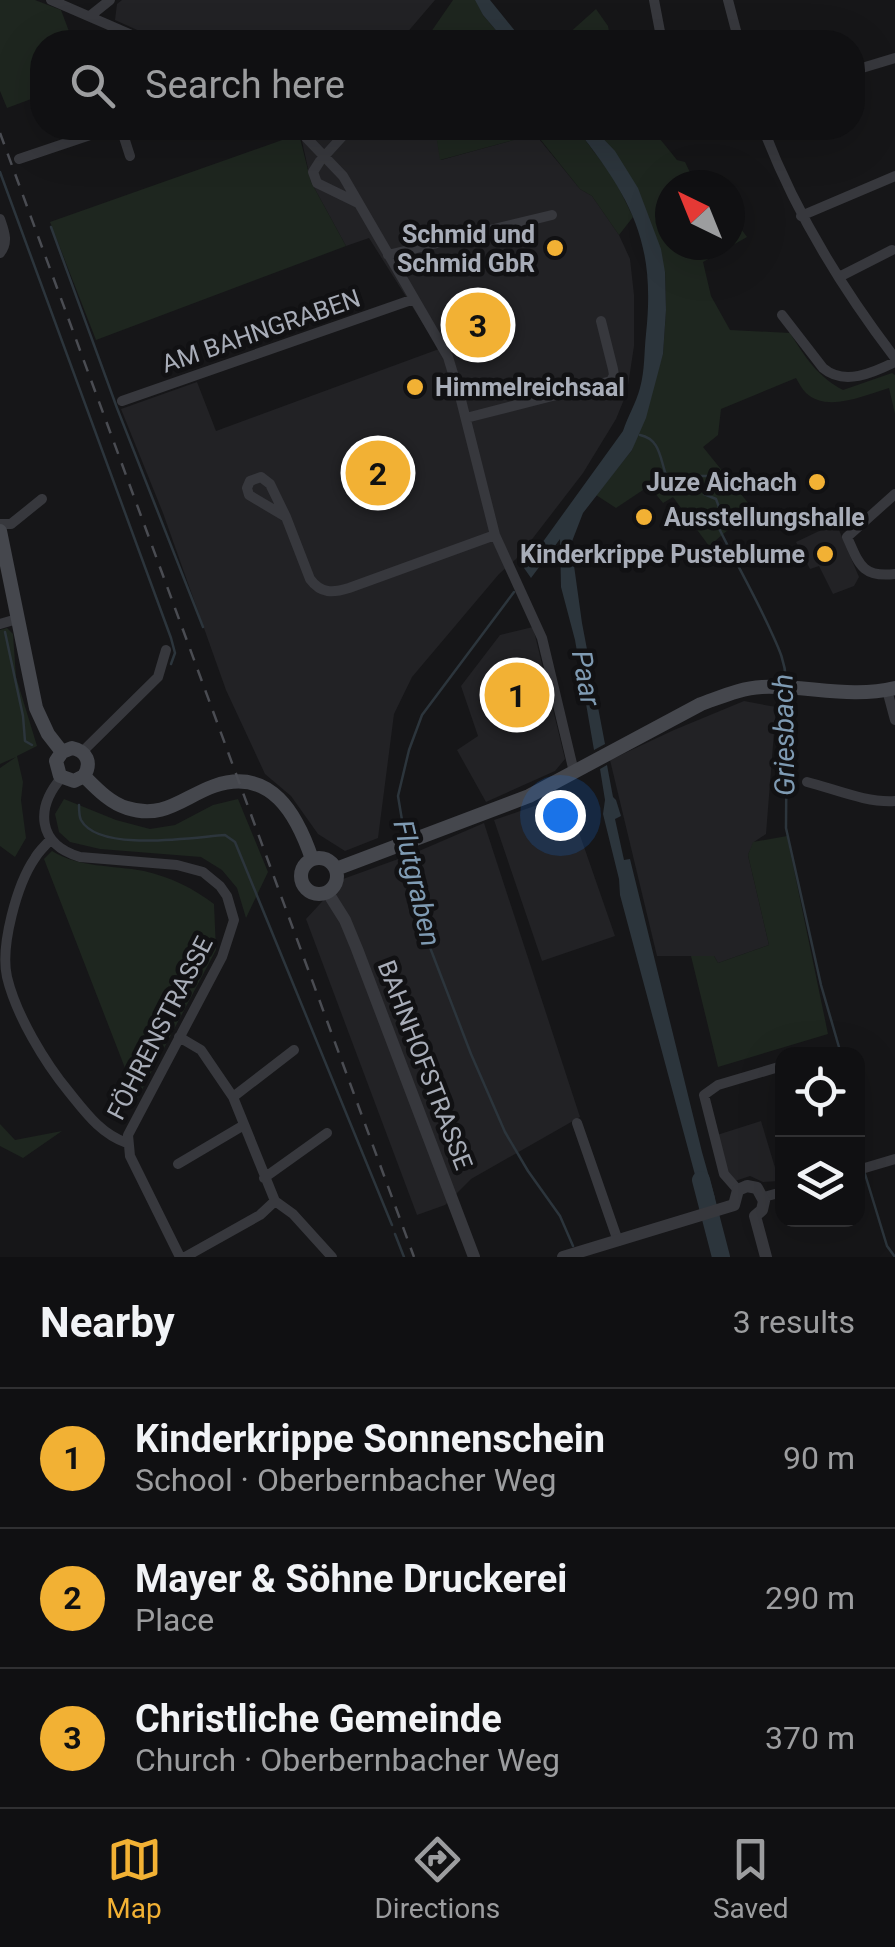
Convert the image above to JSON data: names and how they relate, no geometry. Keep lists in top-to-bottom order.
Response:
{
  "streets": {
    "street": ["AM BAHNGRABEN", "FÖHRENSTRASSE", "BAHNHOFSTRASSE"]
  },
  "water": ["Paar", "Griesbach", "Flutgraben"],
  "places": [
    "Schmid und Schmid GbR",
    "Himmelreichsaal",
    "Juze Aichach",
    "Ausstellungshalle",
    "Kinderkrippe Pusteblume"
  ],
  "north": "top left",
  "page": {
    "search": "Search here",
    "pins": ["3", "2", "1"],
    "heading": ["Nearby", "3 results"],
    "list": [
      {
        "mark": "1",
        "name": "Kinderkrippe Sonnenschein",
        "note": "School · Oberbernbacher Weg",
        "value": "90 m"
      },
      {
        "mark": "2",
        "name": "Mayer & Söhne Druckerei",
        "note": "Place",
        "value": "290 m"
      },
      {
        "mark": "3",
        "name": "Christliche Gemeinde",
        "note": "Church · Oberbernbacher Weg",
        "value": "370 m"
      }
    ],
    "nav": ["Map", "Directions", "Saved"]
  }
}
